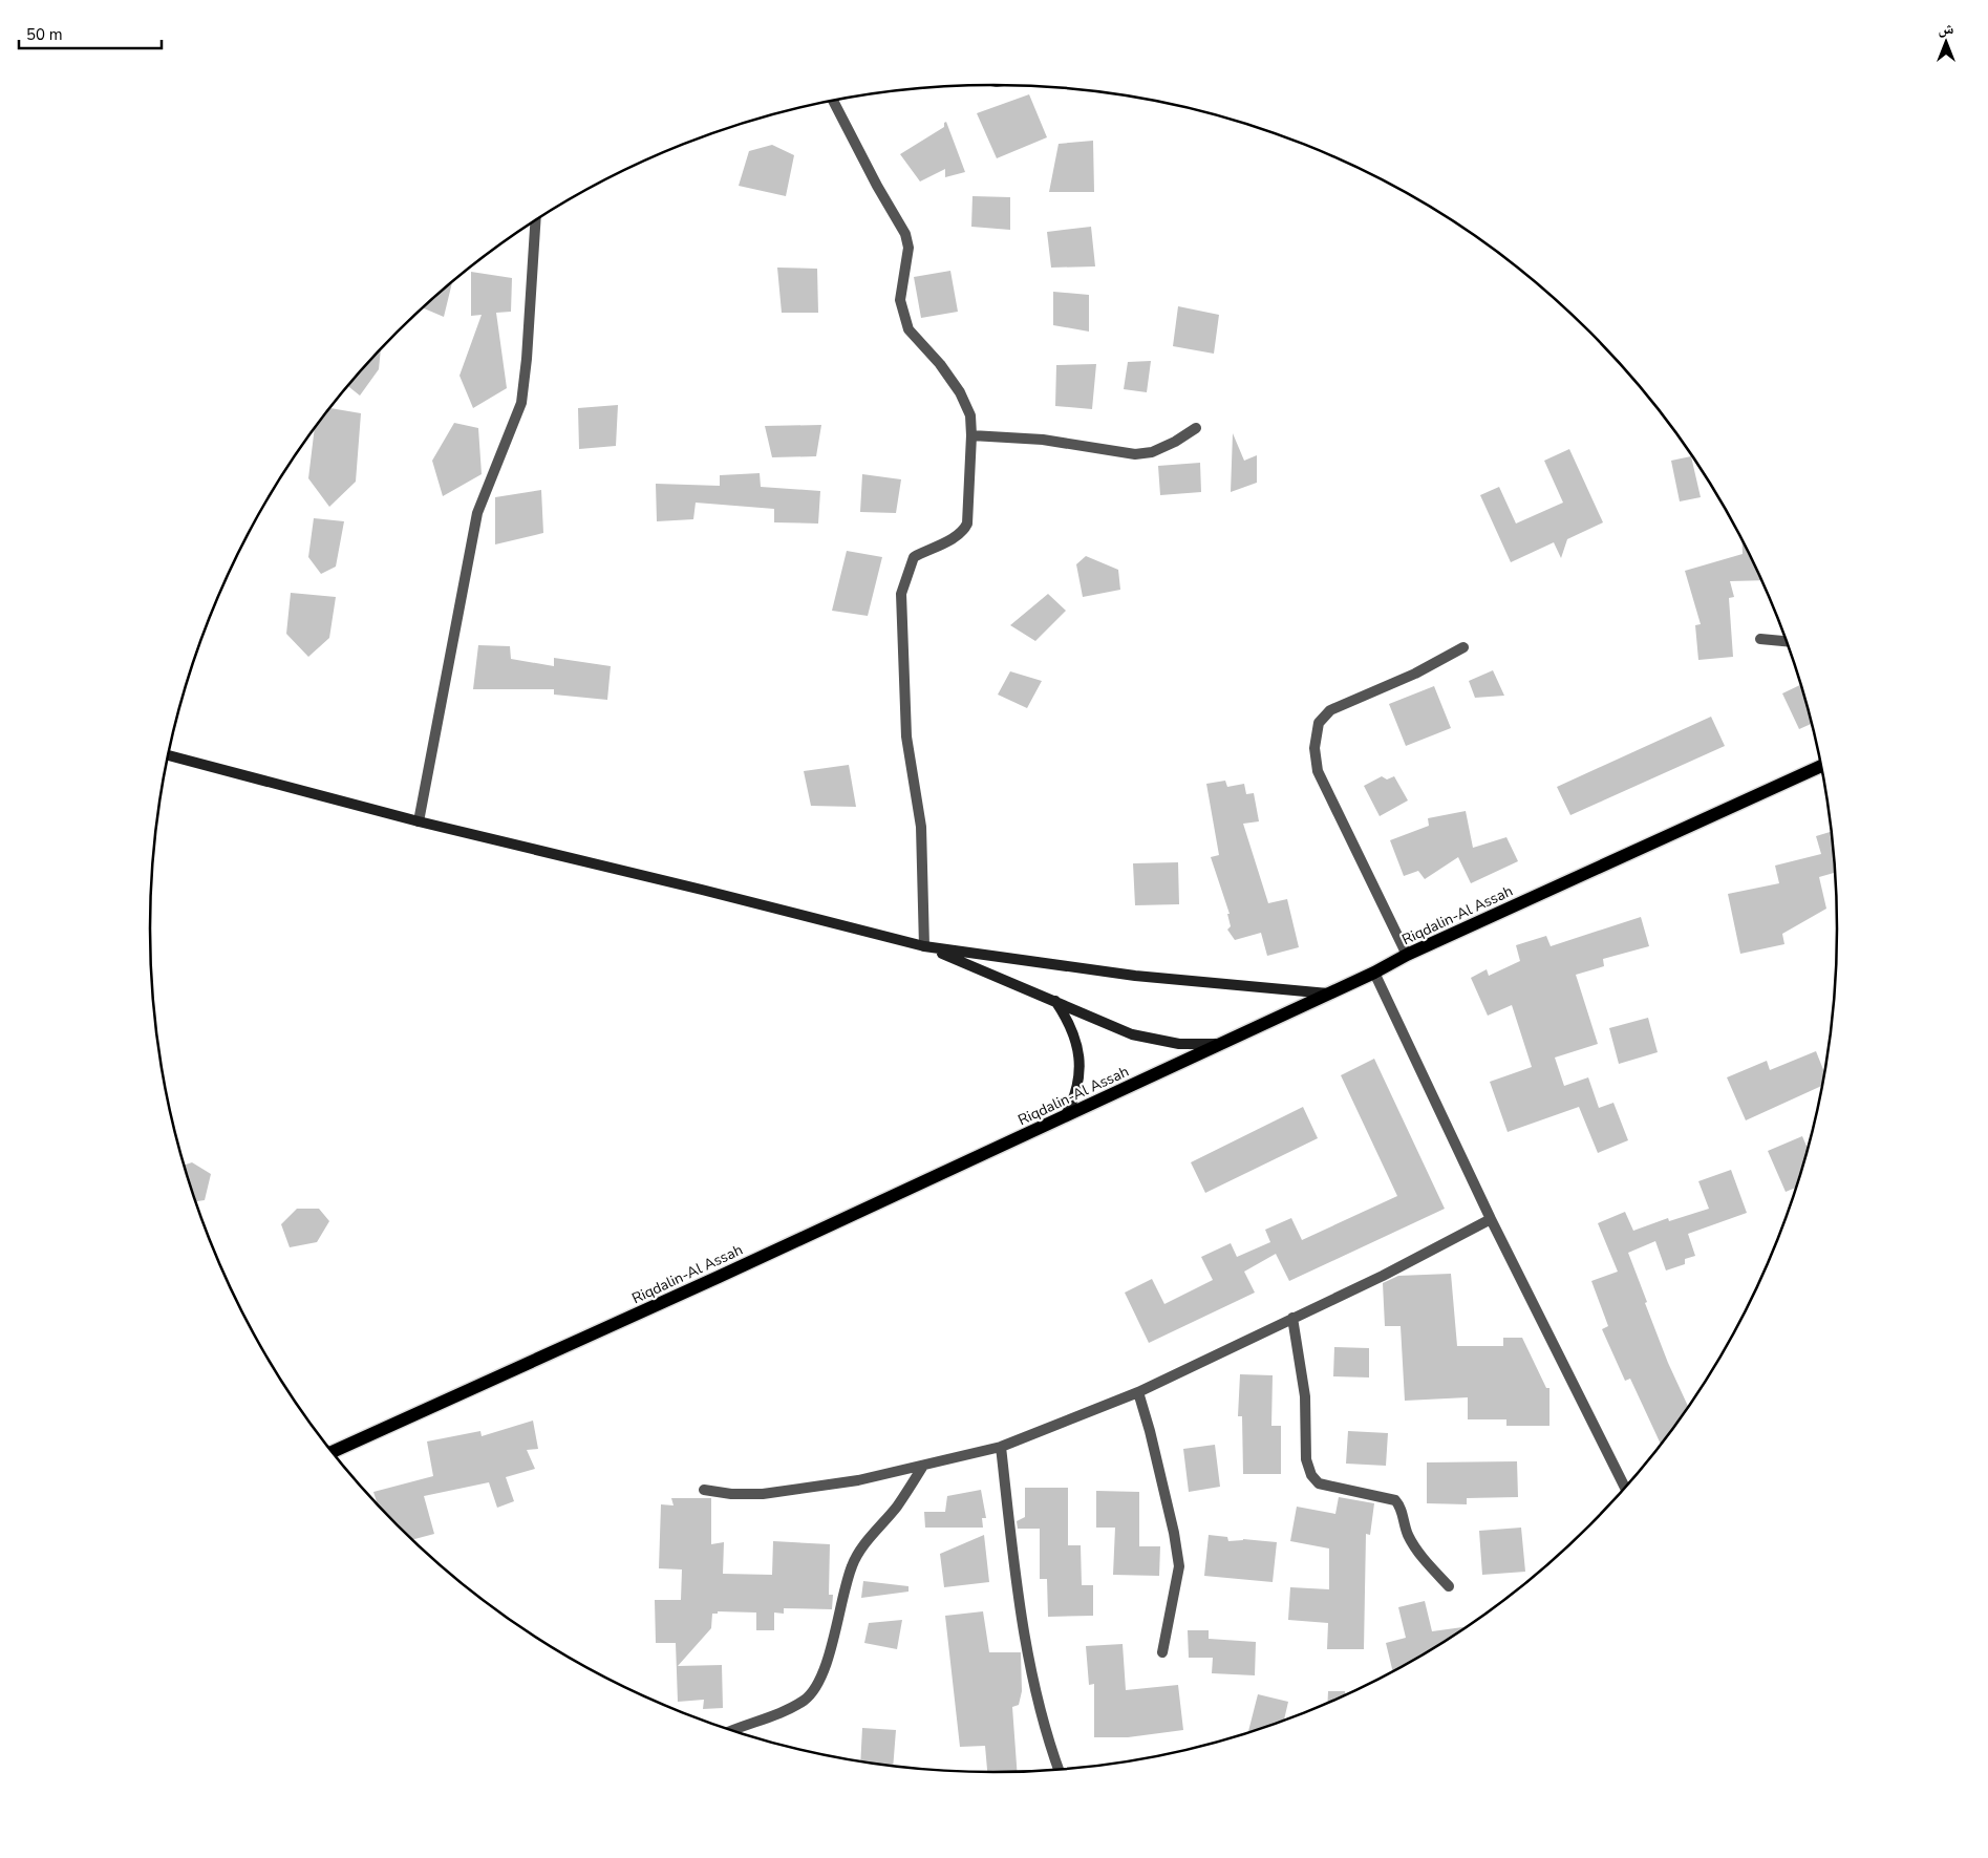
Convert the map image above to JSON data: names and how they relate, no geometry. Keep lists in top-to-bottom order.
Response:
{
  "streets": {
    "main road": ["Riqdalin-Al Assah"]
  },
  "scale_bar": "50 m",
  "north": "top"
}
